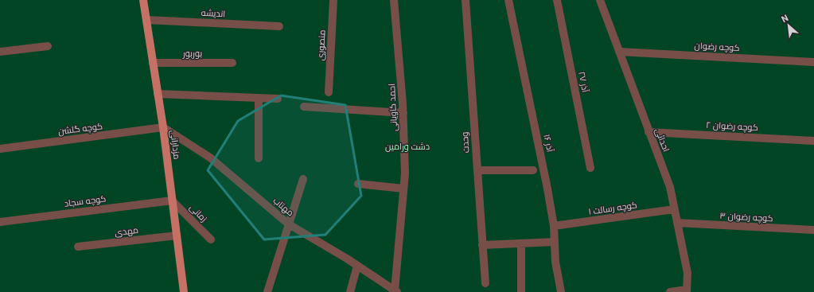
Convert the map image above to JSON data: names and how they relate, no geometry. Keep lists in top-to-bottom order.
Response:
{
  "streets": {
    "main road": ["مزدارانی"],
    "street": [
      "اندیشه",
      "منصوری",
      "کوچه رضوان",
      "بوربور",
      "۲۷ آذر",
      "احمد کاویانی",
      "کوچه رضوان ۲",
      "کوچه گلشن",
      "احداثی",
      "وحدت",
      "۱۶ آذر",
      "کوچه سجاد",
      "مهتاب",
      "۱ کوچه رسالت",
      "زمانی",
      "کوچه رضوان ۳",
      "مهدی"
    ]
  },
  "crossings": [
    ["اندیشه", "مزدارانی"],
    ["کوچه رضوان", "احداثی"],
    ["بوربور", "مزدارانی"],
    ["احمد کاویانی", "مهتاب"],
    ["کوچه رضوان ۲", "احداثی"],
    ["کوچه گلشن", "مزدارانی"],
    ["کوچه گلشن", "مهتاب"],
    ["احداثی", "۱ کوچه رسالت"],
    ["احداثی", "کوچه رضوان ۳"],
    ["۱۶ آذر", "۱ کوچه رسالت"],
    ["مزدارانی", "کوچه سجاد"],
    ["مزدارانی", "مهتاب"],
    ["مزدارانی", "زمانی"],
    ["مزدارانی", "مهدی"],
    ["کوچه سجاد", "زمانی"]
  ],
  "parks": ["دشت ورامین"],
  "north": "top left"
}
